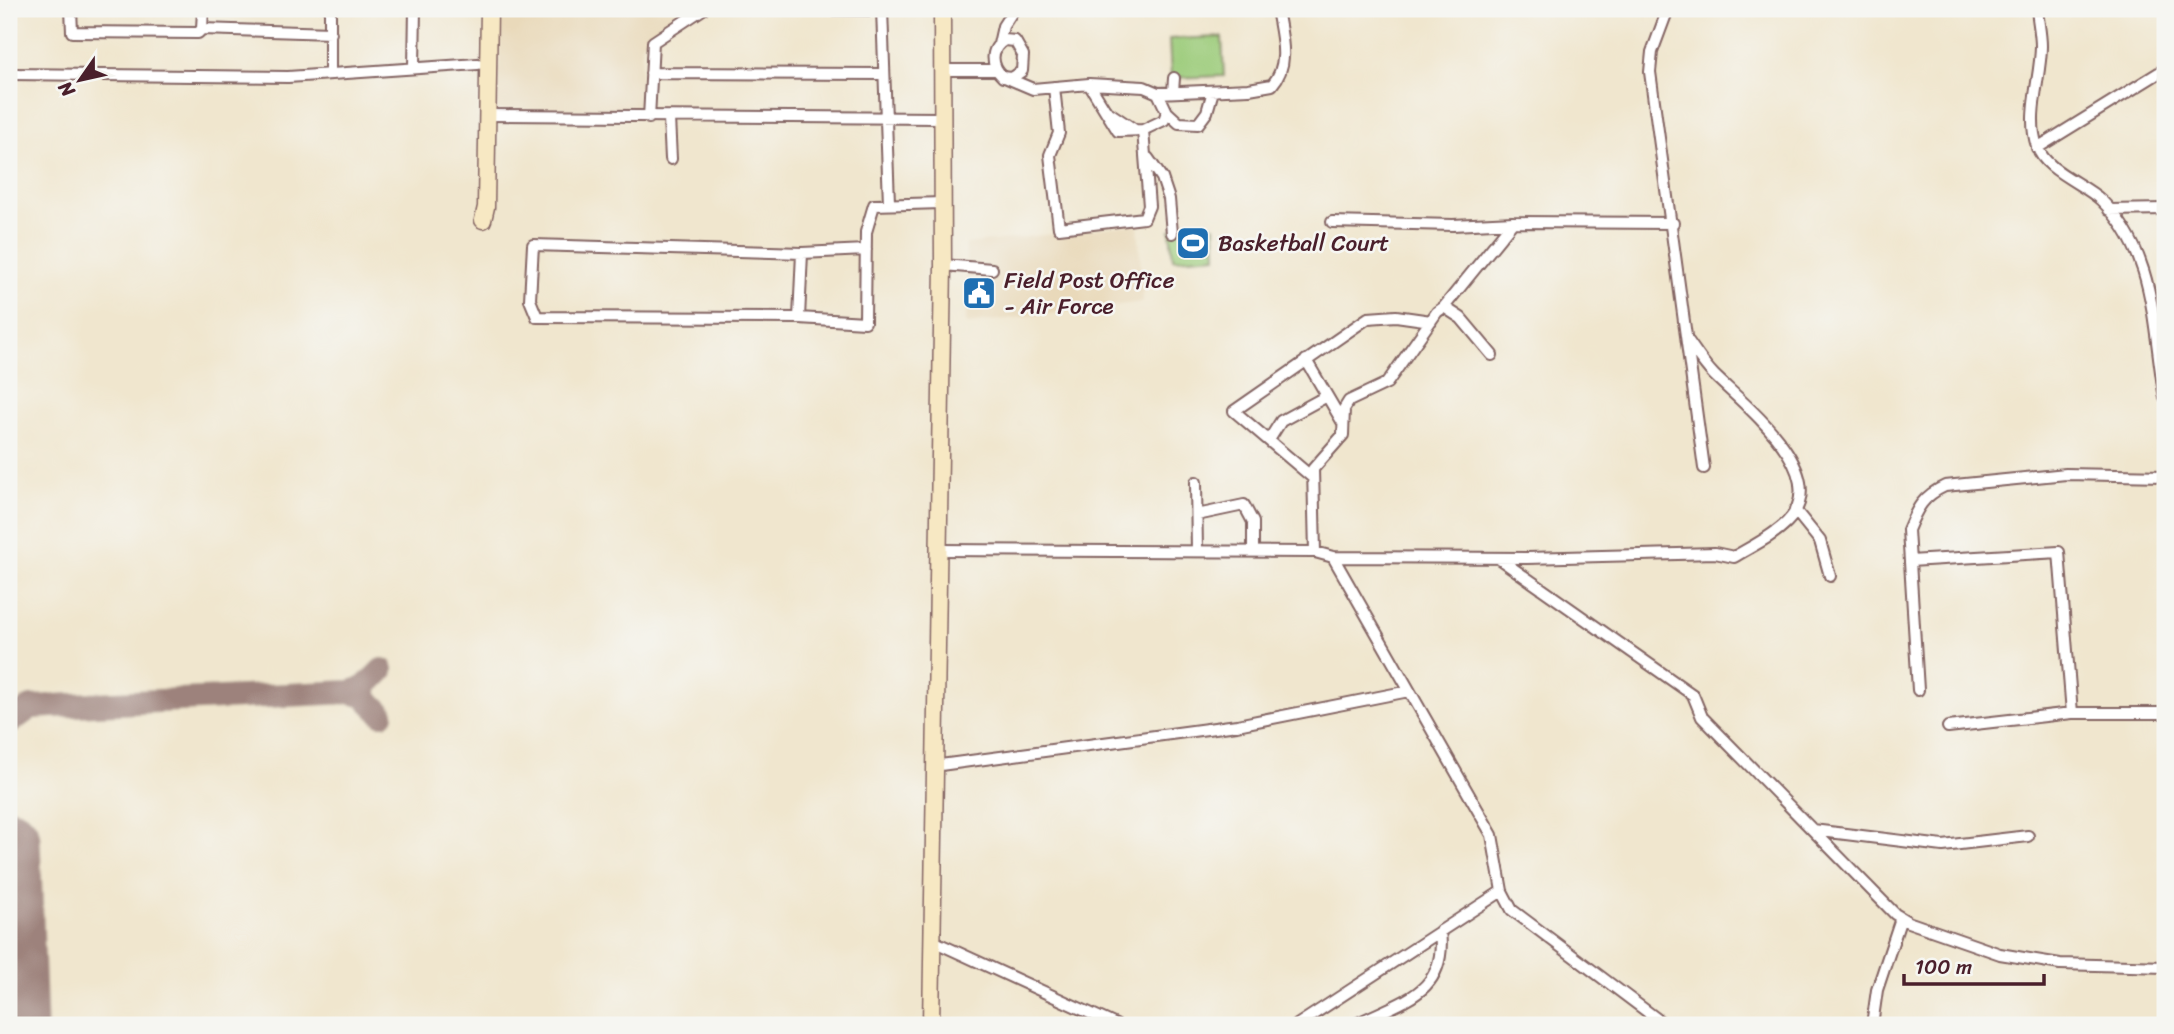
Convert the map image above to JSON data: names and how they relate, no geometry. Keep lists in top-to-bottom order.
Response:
{
  "places": {
    "sports": ["Basketball Court"],
    "public building": ["Field Post Office - Air Force"]
  },
  "scale_bar": "100 m",
  "north": "bottom left"
}
